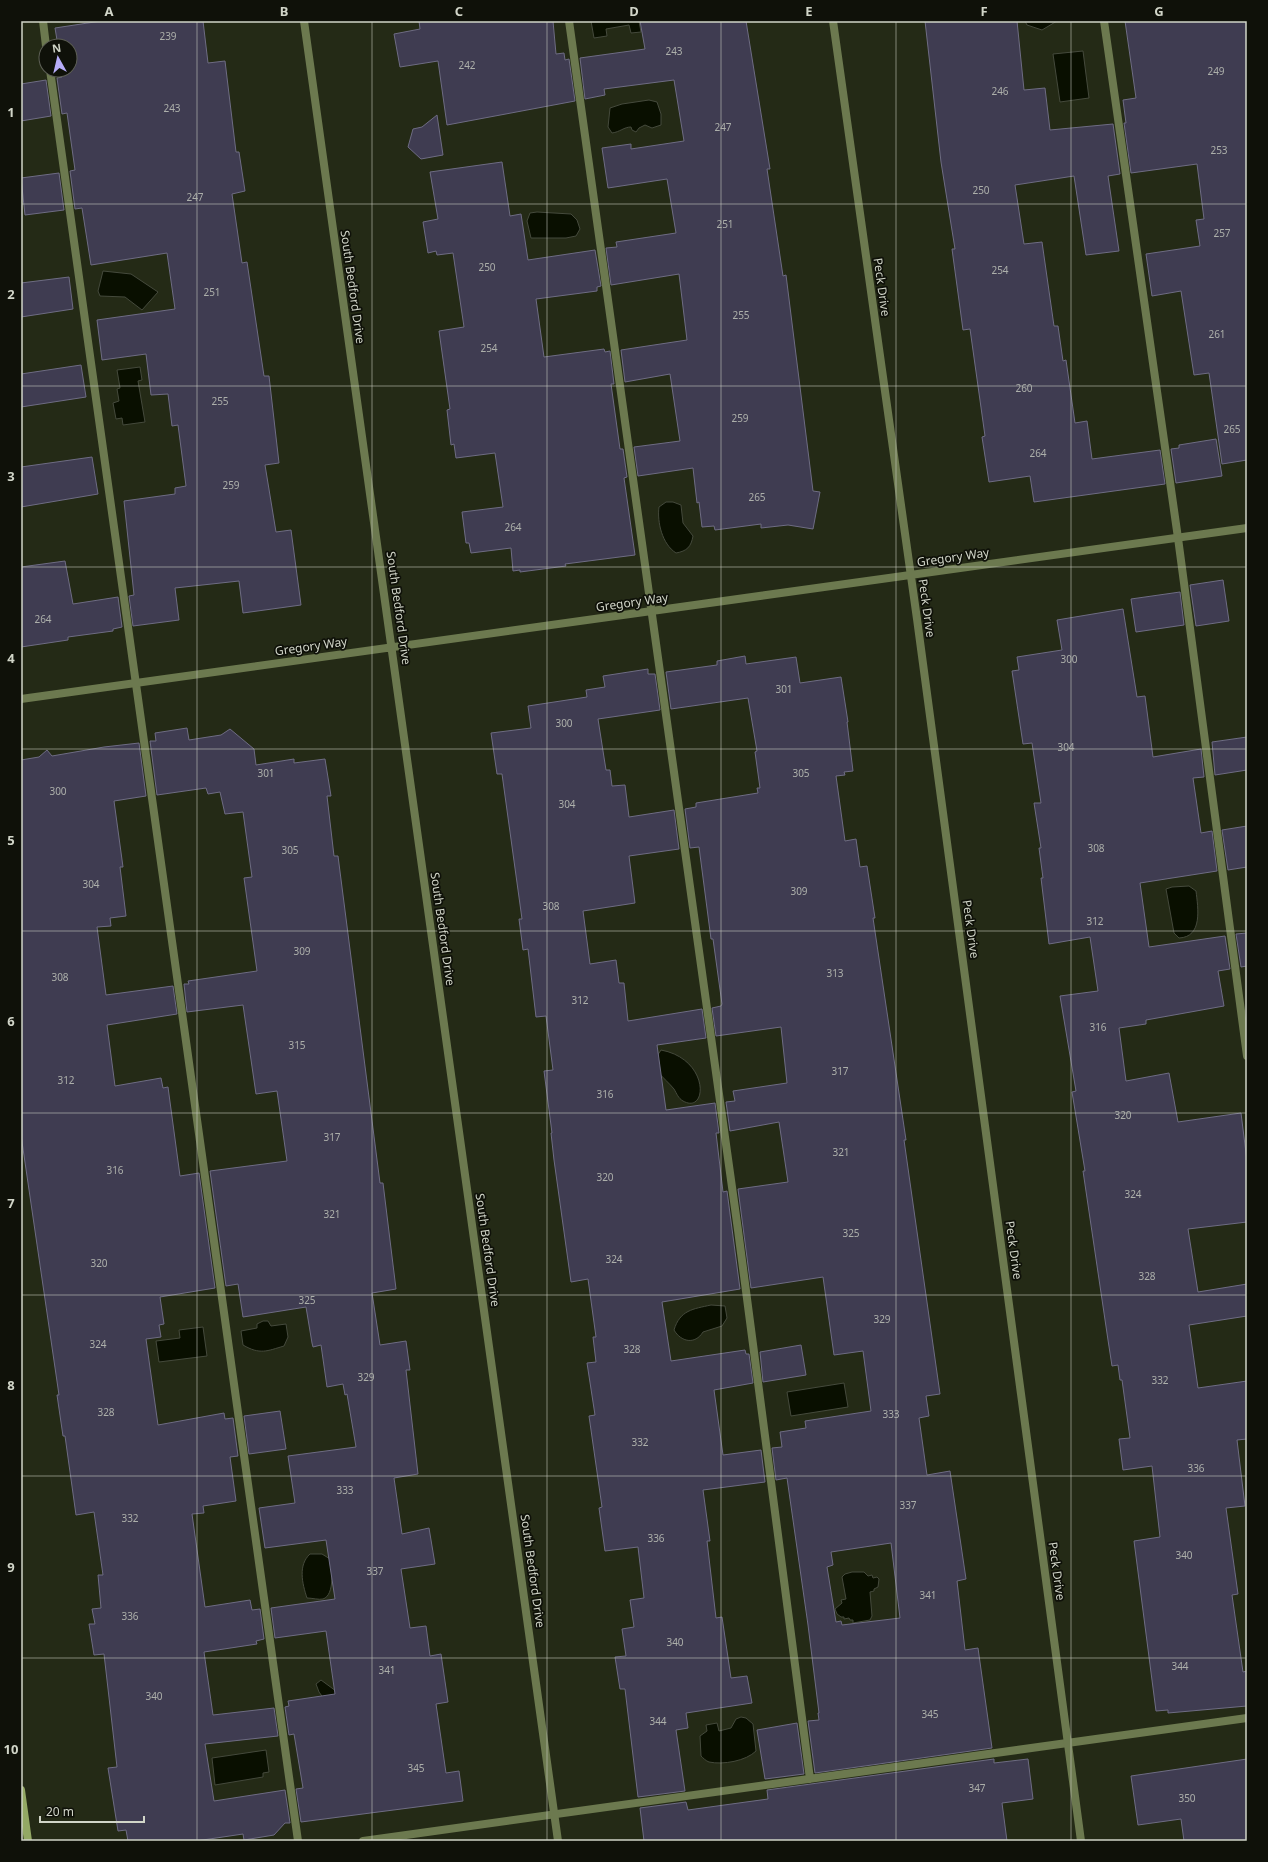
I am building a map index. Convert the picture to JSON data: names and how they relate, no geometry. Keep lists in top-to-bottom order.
{
  "streets": {
    "street": ["South Bedford Drive", "Peck Drive", "Gregory Way"]
  },
  "crossings": [
    ["South Bedford Drive", "Gregory Way"],
    ["Peck Drive", "Gregory Way"]
  ],
  "house_numbers": [
    "239",
    "243",
    "242",
    "249",
    "246",
    "243",
    "247",
    "253",
    "250",
    "247",
    "251",
    "257",
    "250",
    "254",
    "251",
    "255",
    "261",
    "254",
    "260",
    "255",
    "259",
    "265",
    "264",
    "259",
    "265",
    "264",
    "264",
    "300",
    "301",
    "300",
    "304",
    "301",
    "305",
    "300",
    "304",
    "308",
    "305",
    "304",
    "309",
    "308",
    "312",
    "309",
    "313",
    "308",
    "312",
    "316",
    "315",
    "317",
    "312",
    "316",
    "320",
    "317",
    "321",
    "316",
    "320",
    "324",
    "321",
    "325",
    "324",
    "320",
    "328",
    "325",
    "329",
    "324",
    "328",
    "329",
    "332",
    "328",
    "333",
    "332",
    "336",
    "333",
    "337",
    "332",
    "336",
    "340",
    "337",
    "341",
    "336",
    "340",
    "344",
    "341",
    "340",
    "345",
    "344",
    "345",
    "347",
    "350"
  ],
  "scale_bar": "20 m",
  "north": "top",
  "grid": {
    "columns": [
      "A",
      "B",
      "C",
      "D",
      "E",
      "F",
      "G"
    ],
    "rows": [
      "1",
      "2",
      "3",
      "4",
      "5",
      "6",
      "7",
      "8",
      "9",
      "10"
    ]
  }
}
